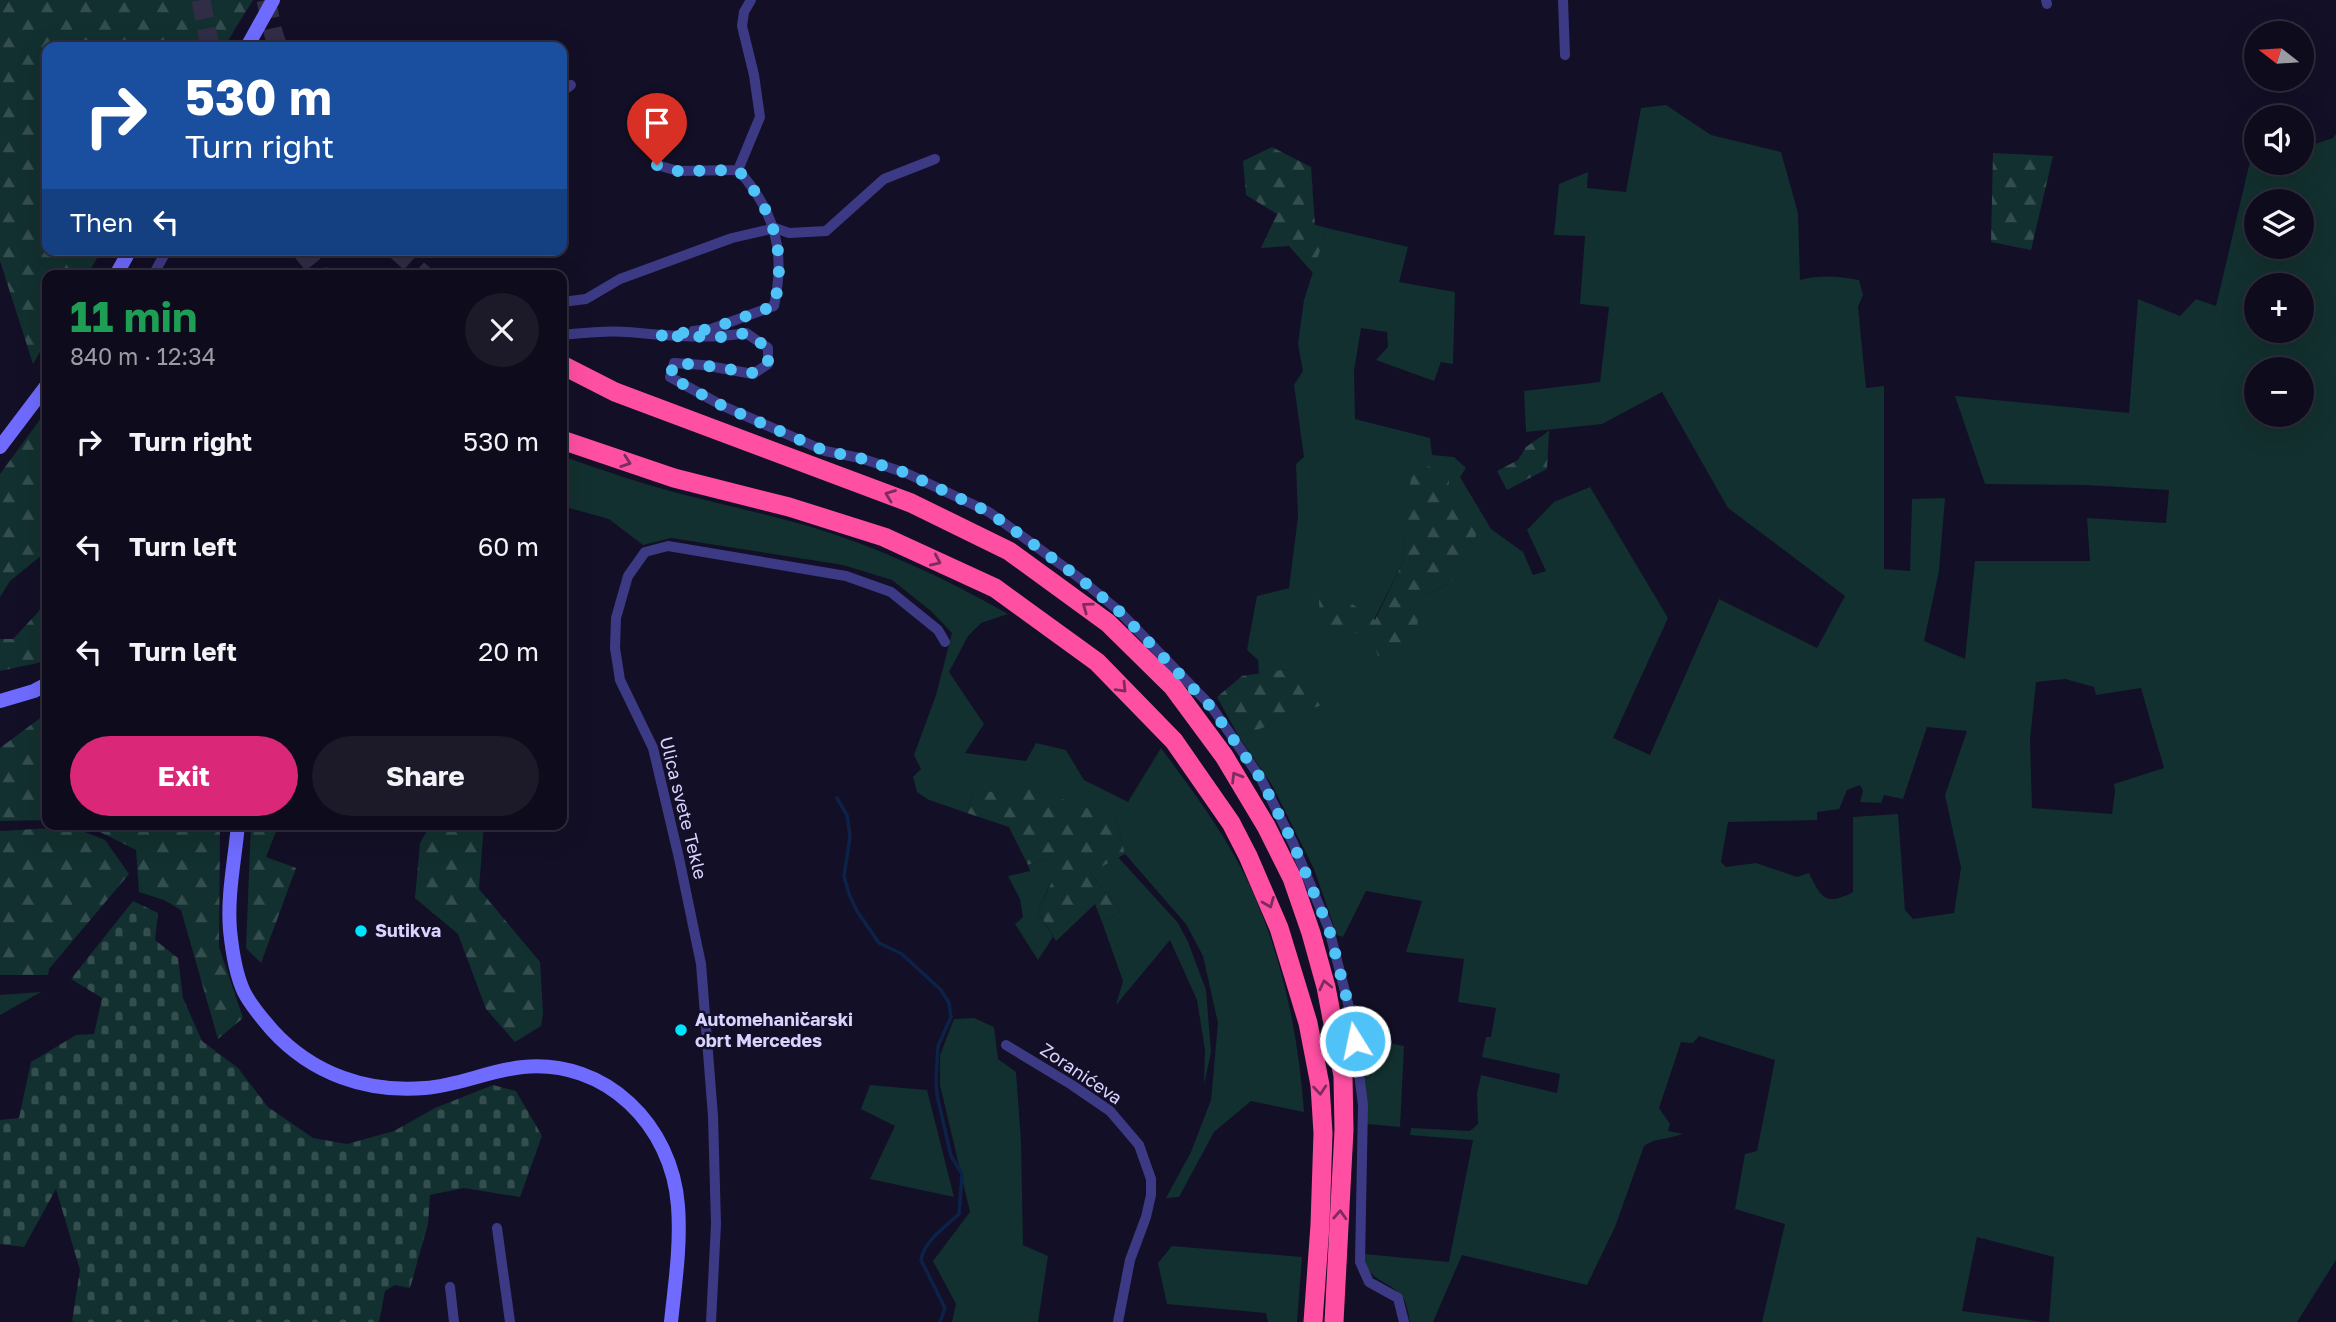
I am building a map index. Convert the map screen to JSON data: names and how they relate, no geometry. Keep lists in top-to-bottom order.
{
  "streets": {
    "street": ["Ulica svete Tekle", "Zoranićeva"]
  },
  "places": ["Sutikva", "Automehaničarski obrt Mercedes"],
  "north": "left",
  "page": {
    "map_buttons": ["+", "−"],
    "turn": ["530 m", "Turn right"],
    "then": "Then",
    "heading": ["11 min", "840 m · 12:34"],
    "list": [
      {
        "name": "Turn right",
        "value": "530 m"
      },
      {
        "name": "Turn left",
        "value": "60 m"
      },
      {
        "name": "Turn left",
        "value": "20 m"
      }
    ],
    "buttons": ["Exit", "Share"]
  }
}
